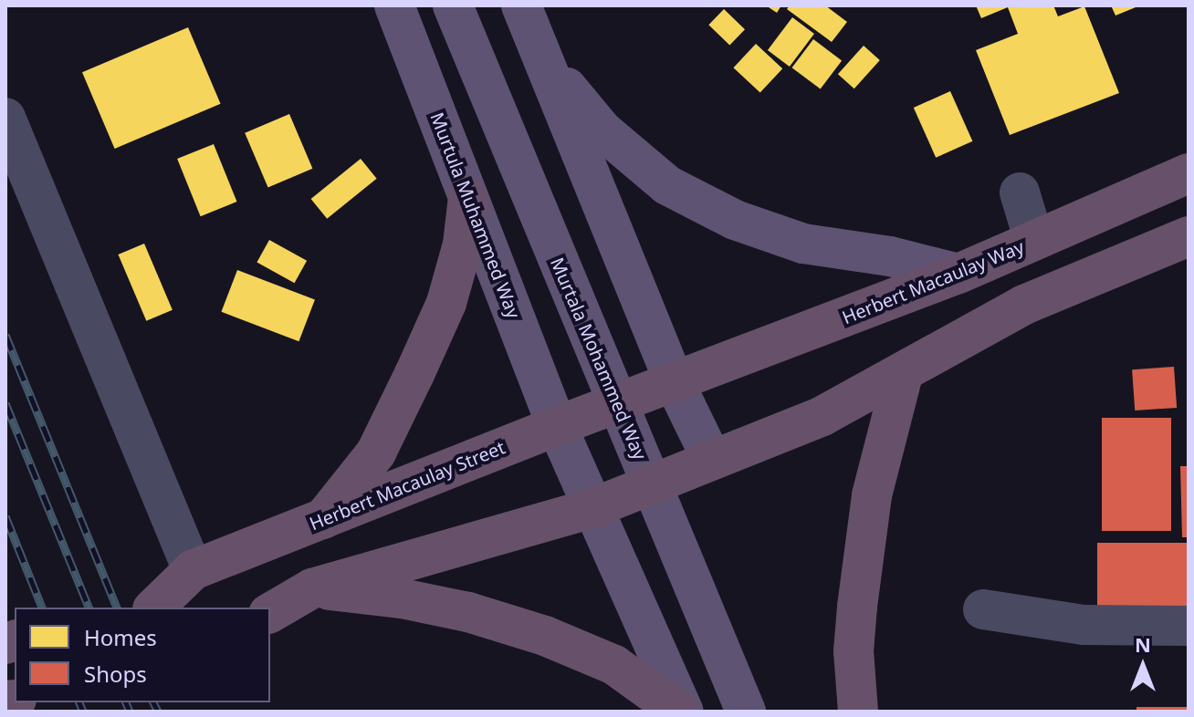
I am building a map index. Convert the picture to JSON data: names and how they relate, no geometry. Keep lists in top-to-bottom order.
{
  "streets": {
    "highway": ["Herbert Macaulay Way", "Herbert Macaulay Street"],
    "main road": ["Murtula Muhammed Way", "Murtala Mohammed Way"]
  },
  "crossings": [
    ["Murtula Muhammed Way", "Herbert Macaulay Street"],
    ["Herbert Macaulay Way", "Herbert Macaulay Street"]
  ],
  "legend": ["Homes", "Shops"],
  "north": "top"
}
